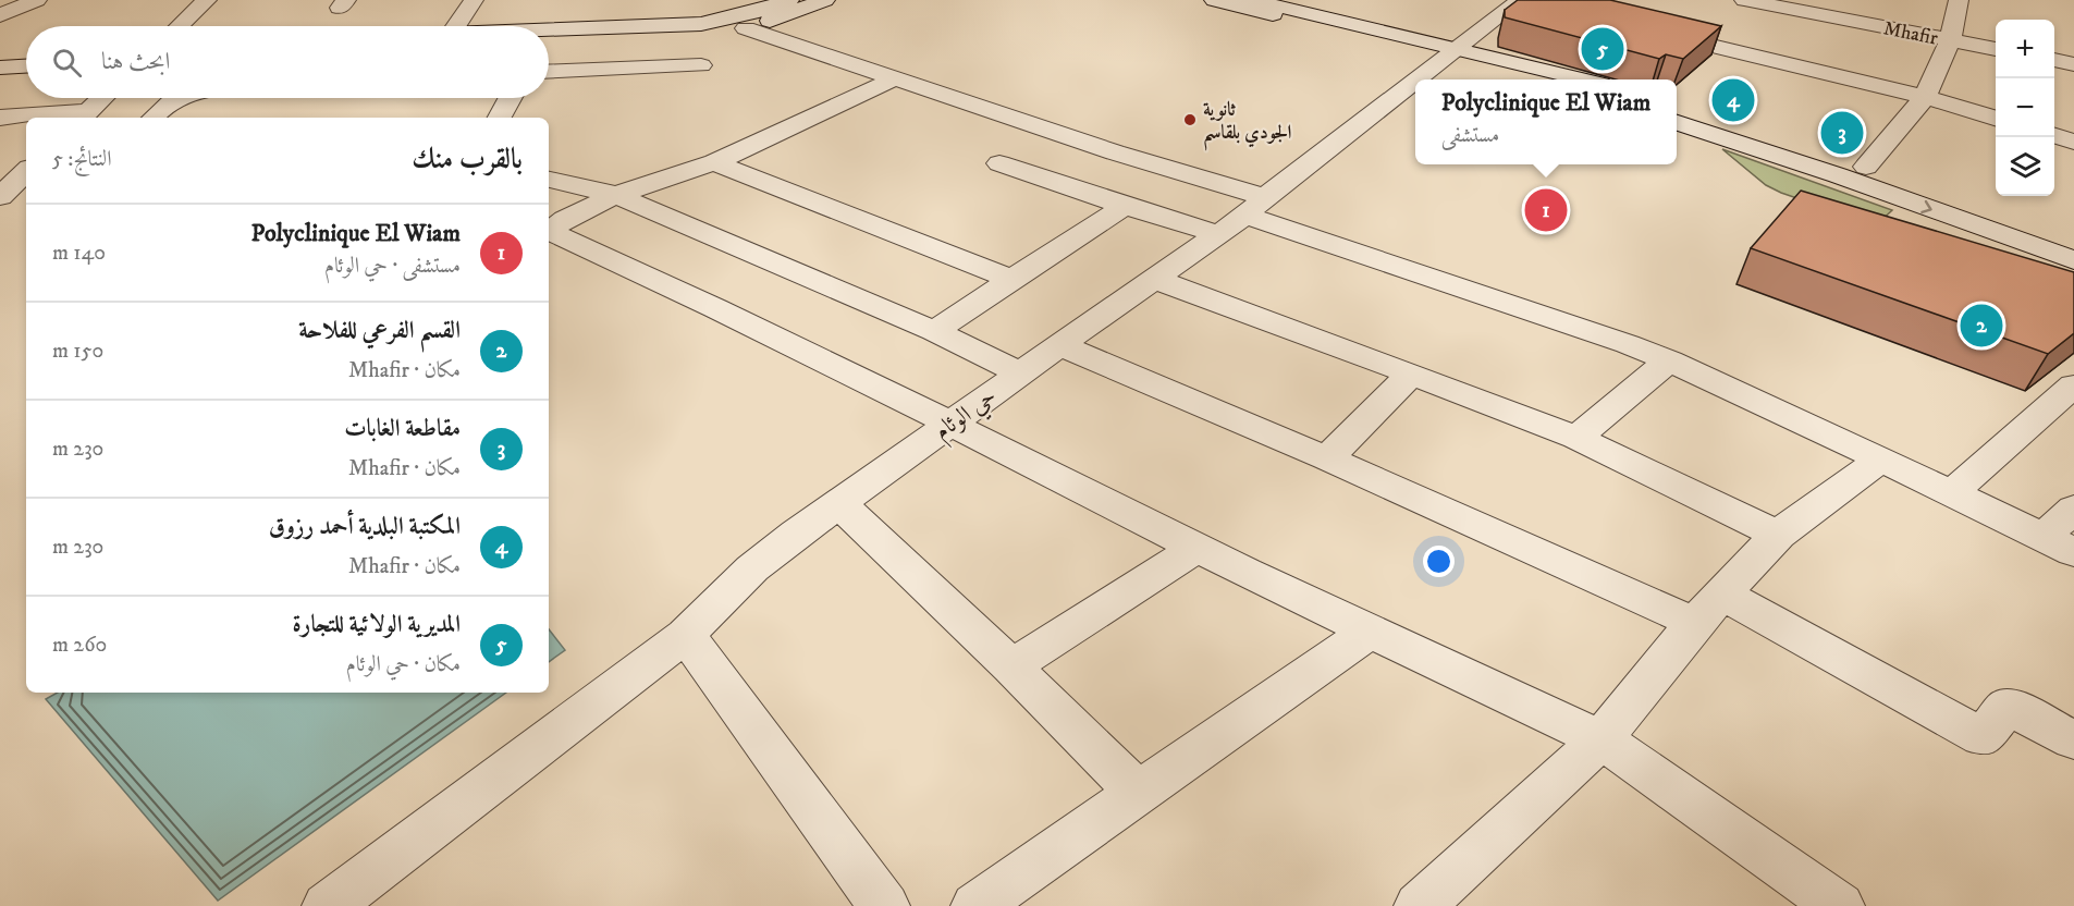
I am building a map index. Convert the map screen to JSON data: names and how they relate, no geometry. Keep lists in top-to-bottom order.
{
  "streets": {
    "street": ["Mhafir", "حي الوئام"]
  },
  "places": ["ثانوية الجودي بلقاسم"],
  "page": {
    "map_buttons": ["+", "−"],
    "pins": [
      "5",
      "4",
      "3",
      "1",
      "2"
    ],
    "search": "ابحث هنا",
    "popup": ["Polyclinique El Wiam", "مستشفى"],
    "heading": ["بالقرب منك", "النتائج: 5"],
    "list": [
      {
        "mark": "1",
        "name": "Polyclinique El Wiam",
        "note": "مستشفى · حي الوئام",
        "value": "140 m"
      },
      {
        "mark": "2",
        "name": "القسم الفرعي للفلاحة",
        "note": "مكان · Mhafir",
        "value": "150 m"
      },
      {
        "mark": "3",
        "name": "مقاطعة الغابات",
        "note": "مكان · Mhafir",
        "value": "230 m"
      },
      {
        "mark": "4",
        "name": "المكتبة البلدية أحمد رزوق",
        "note": "مكان · Mhafir",
        "value": "230 m"
      },
      {
        "mark": "5",
        "name": "المديرية الولائية للتجارة",
        "note": "مكان · حي الوئام",
        "value": "260 m"
      }
    ]
  }
}
